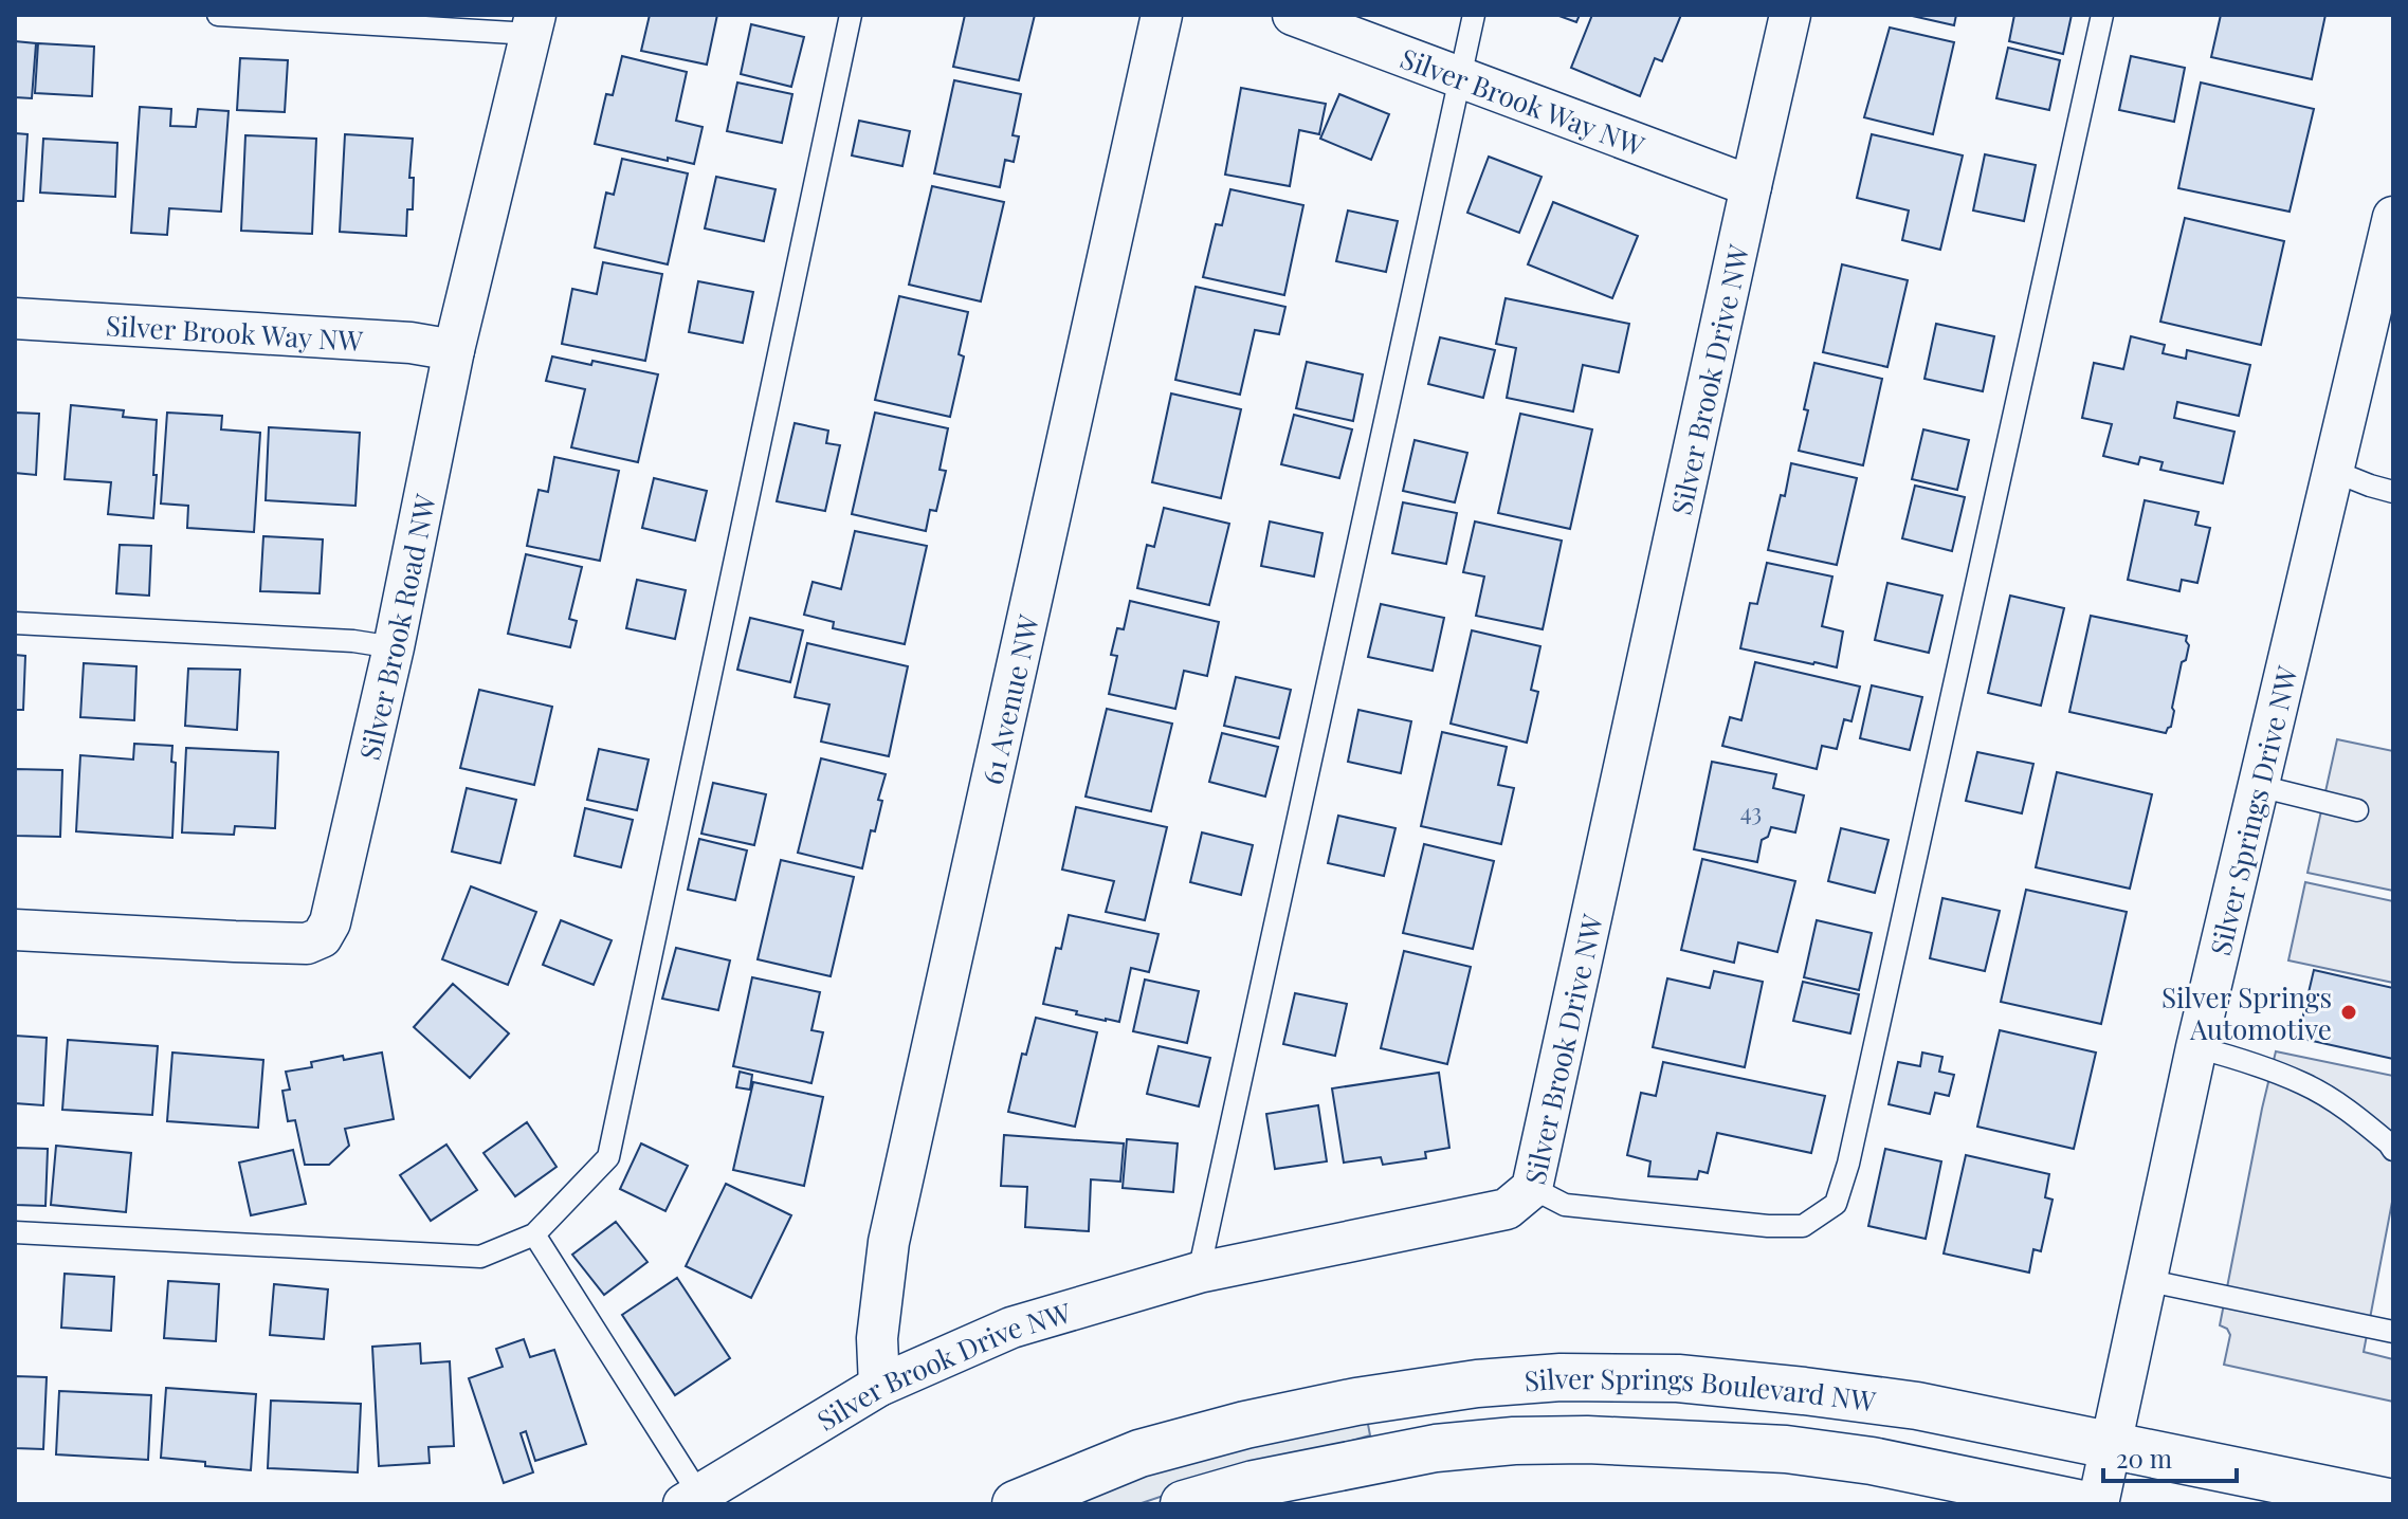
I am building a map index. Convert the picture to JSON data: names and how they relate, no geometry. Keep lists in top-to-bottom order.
{
  "streets": {
    "street": [
      "Silver Brook Way NW",
      "Silver Brook Drive NW",
      "Silver Brook Road NW",
      "61 Avenue NW",
      "Silver Springs Drive NW",
      "Silver Springs Boulevard NW"
    ]
  },
  "crossings": [
    ["Silver Brook Way NW", "Silver Brook Drive NW"],
    ["Silver Brook Way NW", "Silver Brook Road NW"],
    ["Silver Brook Drive NW", "61 Avenue NW"],
    ["Silver Springs Drive NW", "Silver Springs Boulevard NW"]
  ],
  "places": ["Silver Springs Automotive"],
  "house_numbers": ["43"],
  "scale_bar": "20 m"
}
